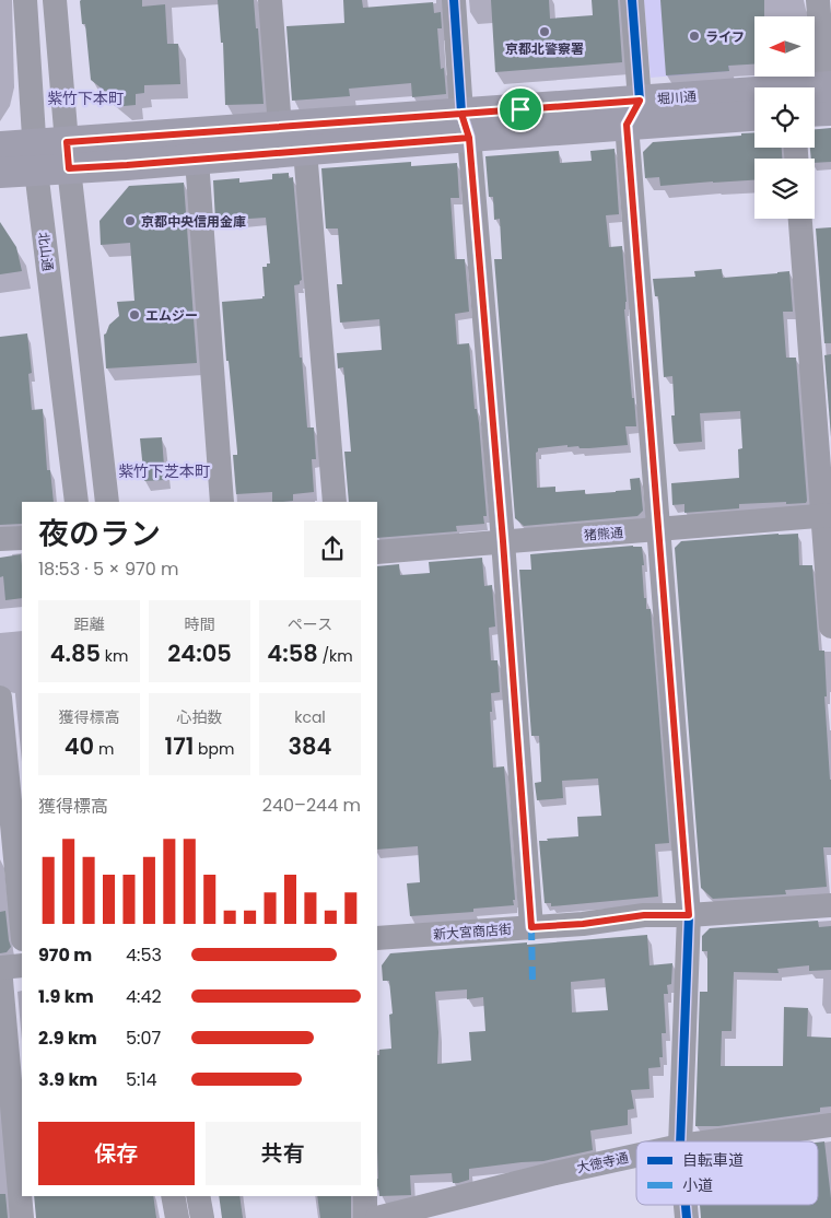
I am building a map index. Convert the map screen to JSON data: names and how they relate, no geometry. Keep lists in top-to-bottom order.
{
  "streets": {
    "main road": ["堀川通"],
    "street": [
      "北山通",
      "猪熊通",
      "新大宮商店街",
      "大徳寺通"
    ]
  },
  "crossings": [
    ["堀川通", "北山通"]
  ],
  "districts": ["紫竹下本町", "紫竹下芝本町"],
  "places": [
    "京都北警察署",
    "ライフ",
    "京都中央信用金庫",
    "エムジー"
  ],
  "legend": ["自転車道", "小道"],
  "north": "left",
  "page": {
    "heading": ["夜のラン", "18:53 · 5 × 970 m"],
    "stats": [
      ["距離", "4.85 km"],
      ["時間", "24:05"],
      ["ペース", "4:58 /km"],
      ["獲得標高", "40 m"],
      ["心拍数", "171 bpm"],
      ["kcal", "384"]
    ],
    "chart": ["獲得標高", "240–244 m"],
    "list": [
      {
        "name": "970 m",
        "note": "4:53"
      },
      {
        "name": "1.9 km",
        "note": "4:42"
      },
      {
        "name": "2.9 km",
        "note": "5:07"
      },
      {
        "name": "3.9 km",
        "note": "5:14"
      }
    ],
    "buttons": ["保存", "共有"]
  }
}
